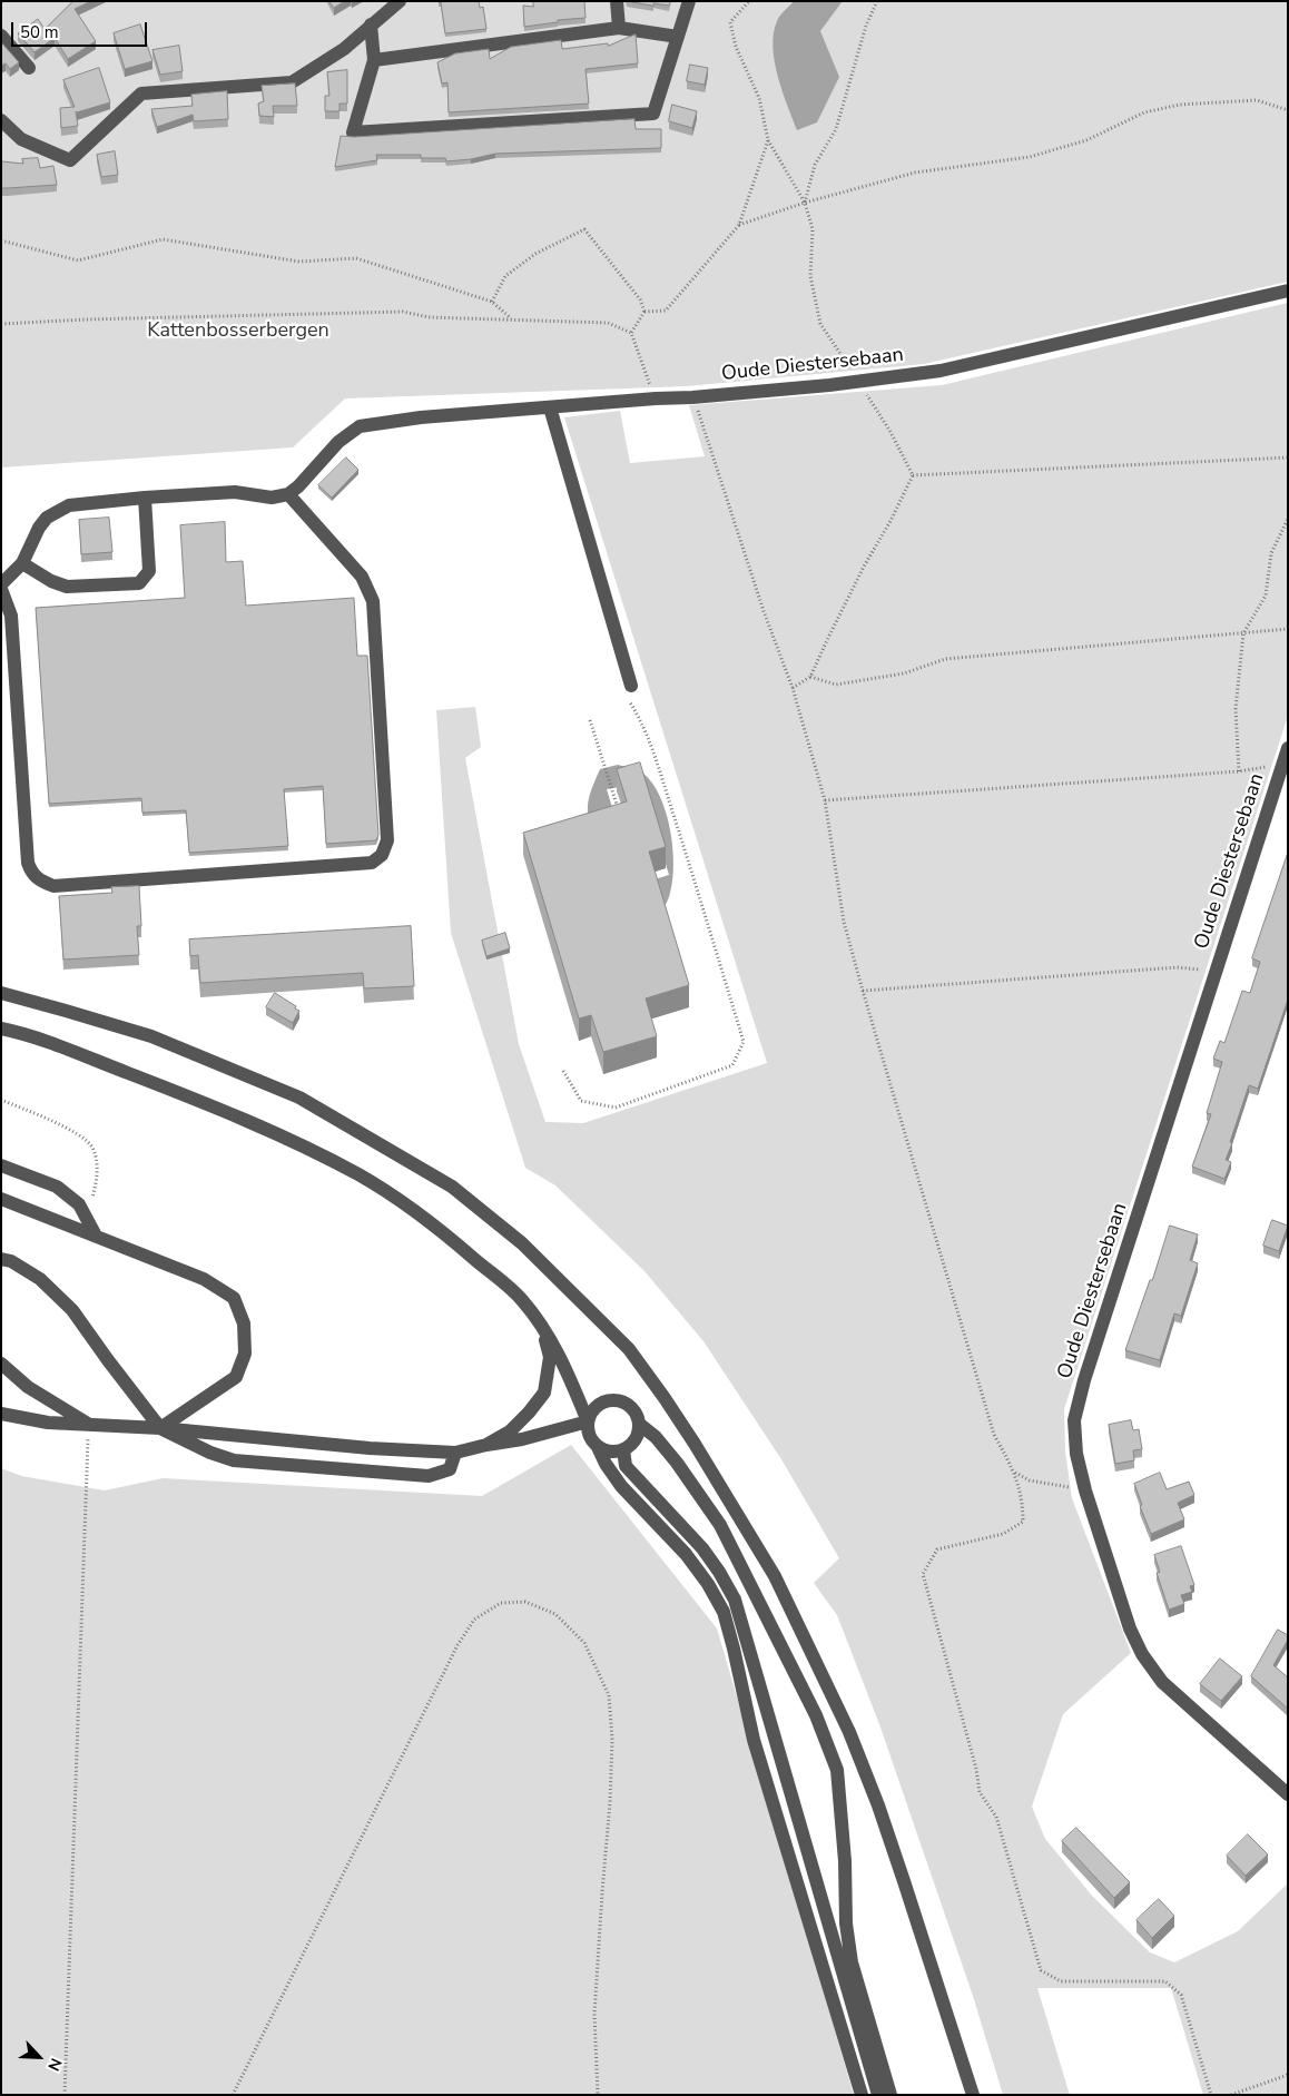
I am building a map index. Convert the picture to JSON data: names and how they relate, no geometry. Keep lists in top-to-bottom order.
{
  "streets": {
    "street": ["Oude Diestersebaan"]
  },
  "parks": ["Kattenbosserbergen"],
  "scale_bar": "50 m",
  "north": "bottom right"
}
